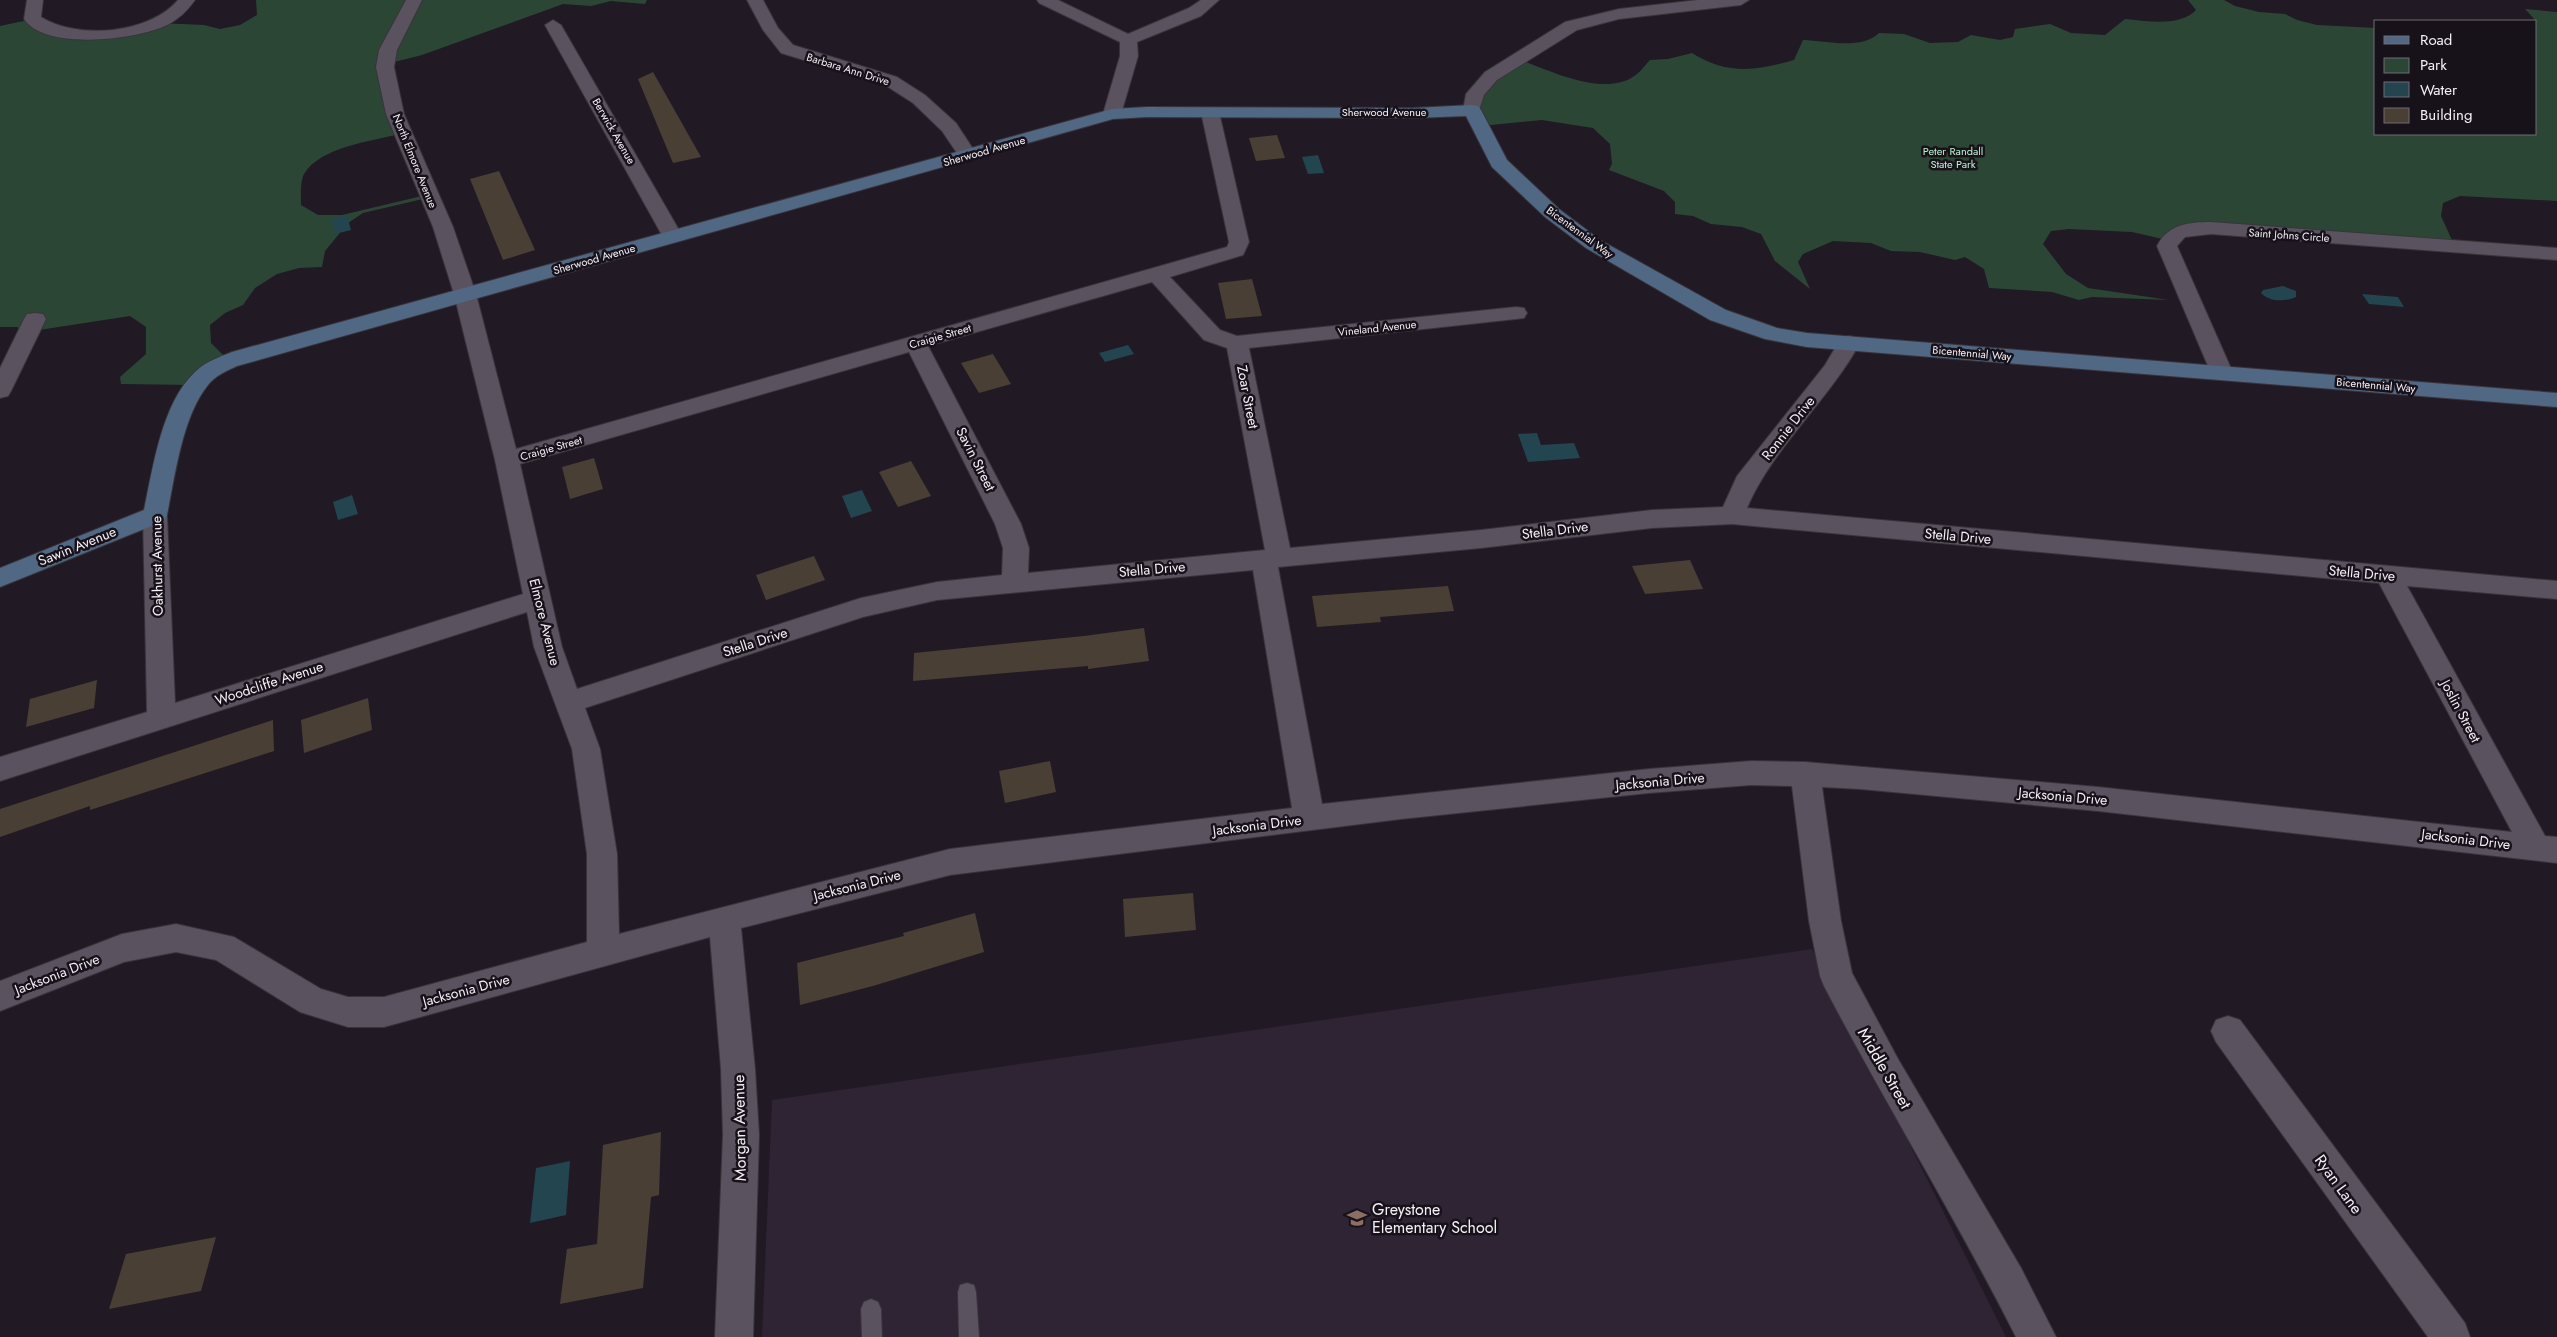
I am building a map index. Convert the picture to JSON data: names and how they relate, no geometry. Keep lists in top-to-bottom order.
{
  "streets": {
    "street": [
      "Barbara Ann Drive",
      "Sherwood Avenue",
      "Berwick Avenue",
      "North Elmore Avenue",
      "Bicentennial Way",
      "Saint Johns Circle",
      "Vineland Avenue",
      "Craigie Street",
      "Zoar Street",
      "Ronnie Drive",
      "Savin Street",
      "Stella Drive",
      "Sawin Avenue",
      "Oakhurst Avenue",
      "Elmore Avenue",
      "Woodcliffe Avenue",
      "Joslin Street",
      "Jacksonia Drive",
      "Middle Street",
      "Morgan Avenue",
      "Ryan Lane"
    ]
  },
  "crossings": [
    ["Barbara Ann Drive", "Sherwood Avenue"],
    ["Sherwood Avenue", "Berwick Avenue"],
    ["Sherwood Avenue", "North Elmore Avenue"],
    ["Sherwood Avenue", "Bicentennial Way"],
    ["Sherwood Avenue", "Craigie Street"],
    ["Sherwood Avenue", "Oakhurst Avenue"],
    ["Sherwood Avenue", "Elmore Avenue"],
    ["North Elmore Avenue", "Elmore Avenue"],
    ["Bicentennial Way", "Saint Johns Circle"],
    ["Bicentennial Way", "Ronnie Drive"],
    ["Vineland Avenue", "Zoar Street"],
    ["Craigie Street", "Savin Street"],
    ["Craigie Street", "Elmore Avenue"],
    ["Zoar Street", "Stella Drive"],
    ["Zoar Street", "Jacksonia Drive"],
    ["Ronnie Drive", "Stella Drive"],
    ["Savin Street", "Stella Drive"],
    ["Stella Drive", "Elmore Avenue"],
    ["Stella Drive", "Joslin Street"],
    ["Sawin Avenue", "Oakhurst Avenue"],
    ["Oakhurst Avenue", "Woodcliffe Avenue"],
    ["Elmore Avenue", "Woodcliffe Avenue"],
    ["Elmore Avenue", "Jacksonia Drive"],
    ["Joslin Street", "Jacksonia Drive"],
    ["Jacksonia Drive", "Middle Street"],
    ["Jacksonia Drive", "Morgan Avenue"]
  ],
  "parks": ["Peter Randall State Park"],
  "places": {
    "school or university": ["Greystone Elementary School"]
  },
  "legend": [
    "Road",
    "Park",
    "Water",
    "Building"
  ]
}
